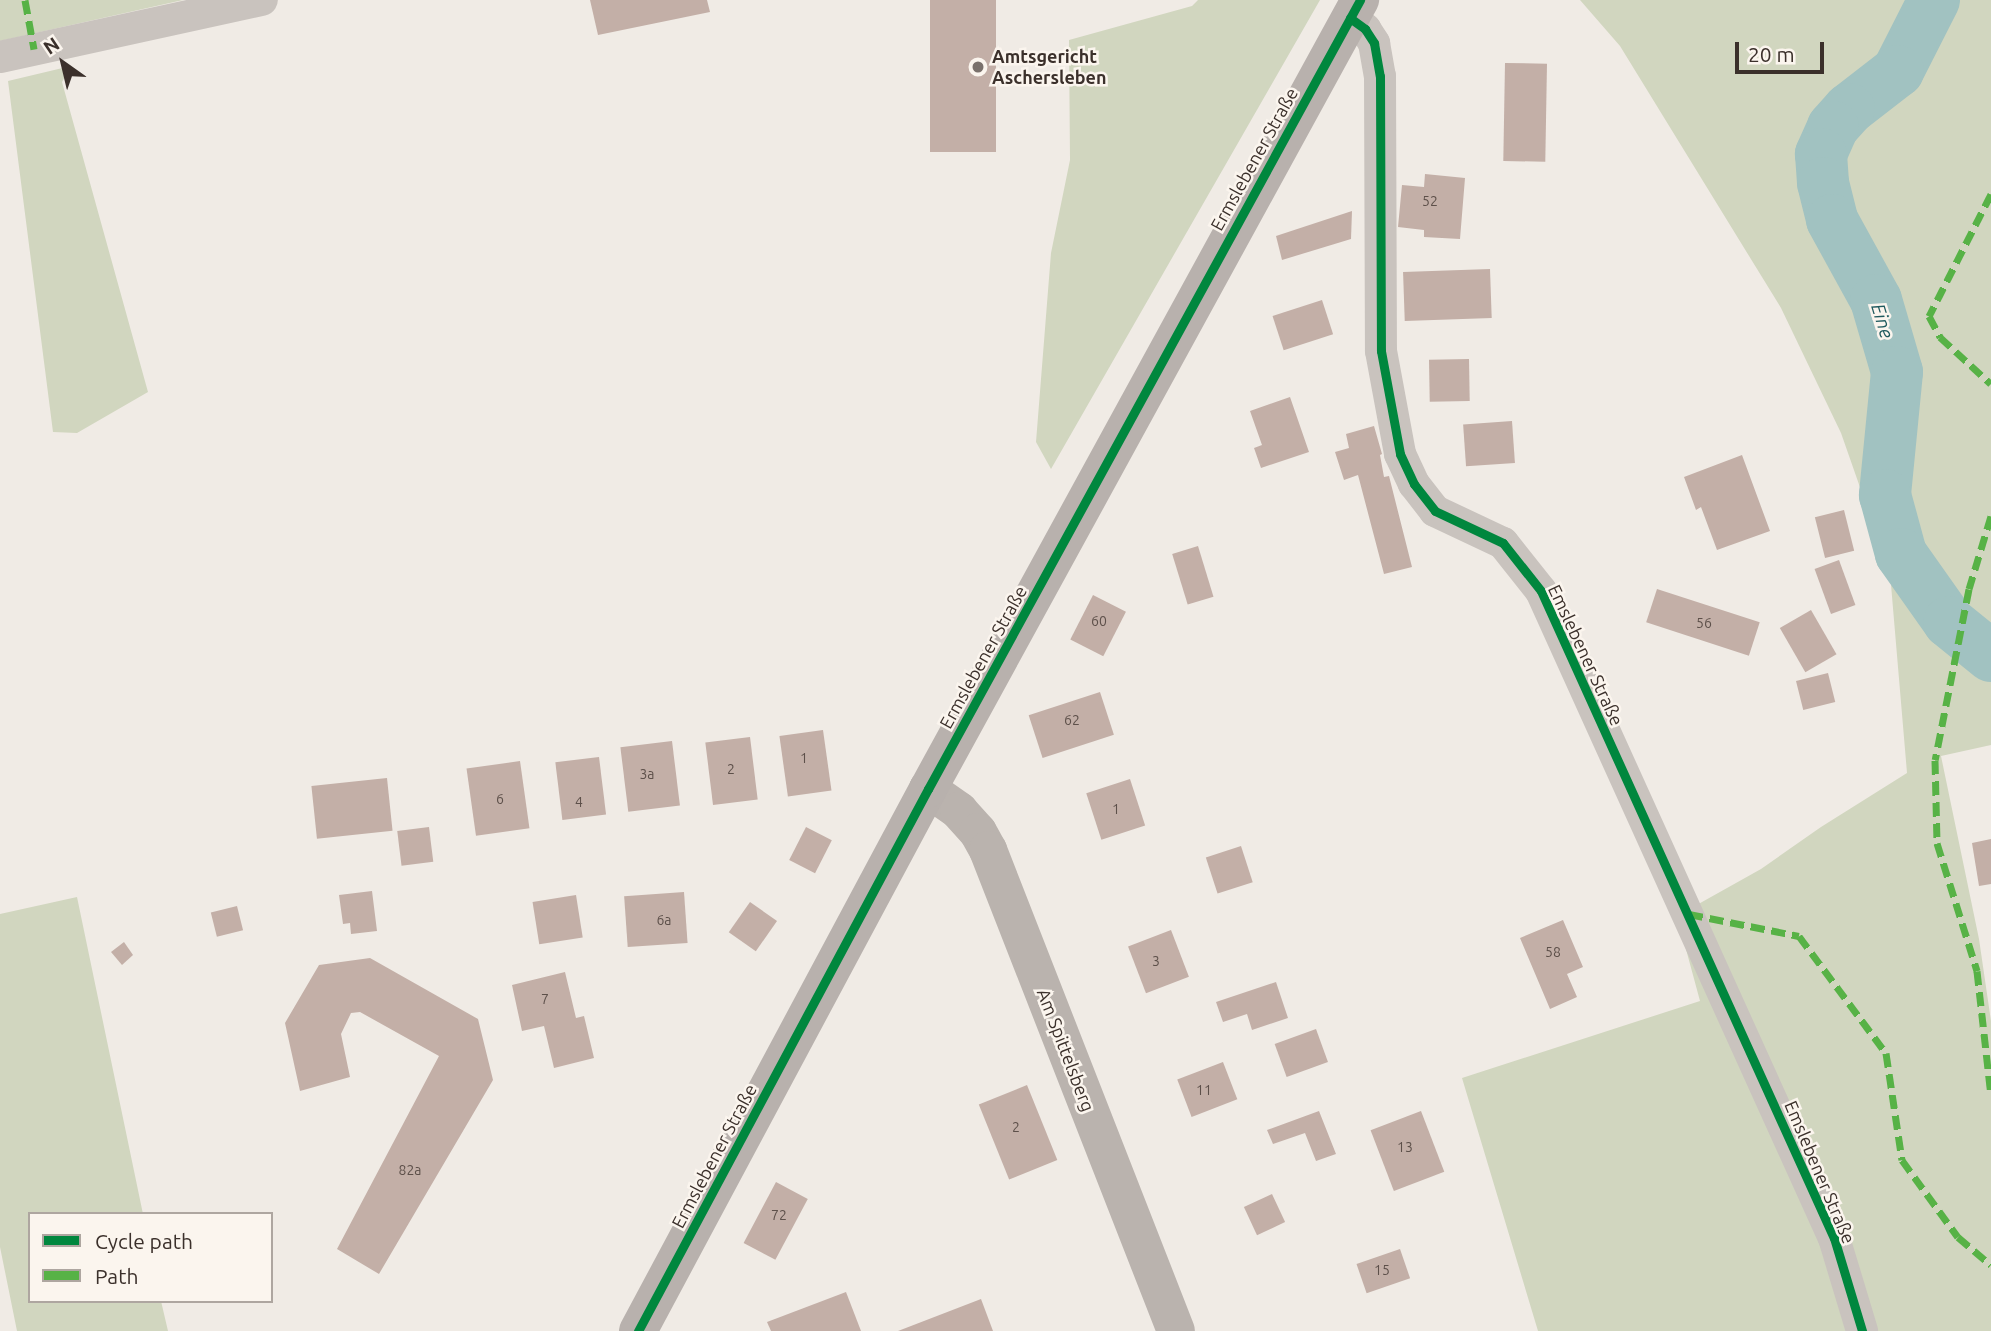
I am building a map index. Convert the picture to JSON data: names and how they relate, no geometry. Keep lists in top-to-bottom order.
{
  "streets": {
    "main road": ["Ermslebener Straße", "Am Spittelsberg"],
    "street": ["Emslebener Straße"]
  },
  "crossings": [
    ["Ermslebener Straße", "Emslebener Straße"],
    ["Ermslebener Straße", "Am Spittelsberg"]
  ],
  "water": ["Eine"],
  "places": ["Amtsgericht Aschersleben"],
  "house_numbers": [
    "52",
    "60",
    "56",
    "62",
    "1",
    "2",
    "3a",
    "6",
    "4",
    "1",
    "6a",
    "58",
    "3",
    "7",
    "11",
    "2",
    "13",
    "82a",
    "72",
    "15"
  ],
  "legend": ["Cycle path", "Path"],
  "scale_bar": "20 m",
  "north": "top left"
}
